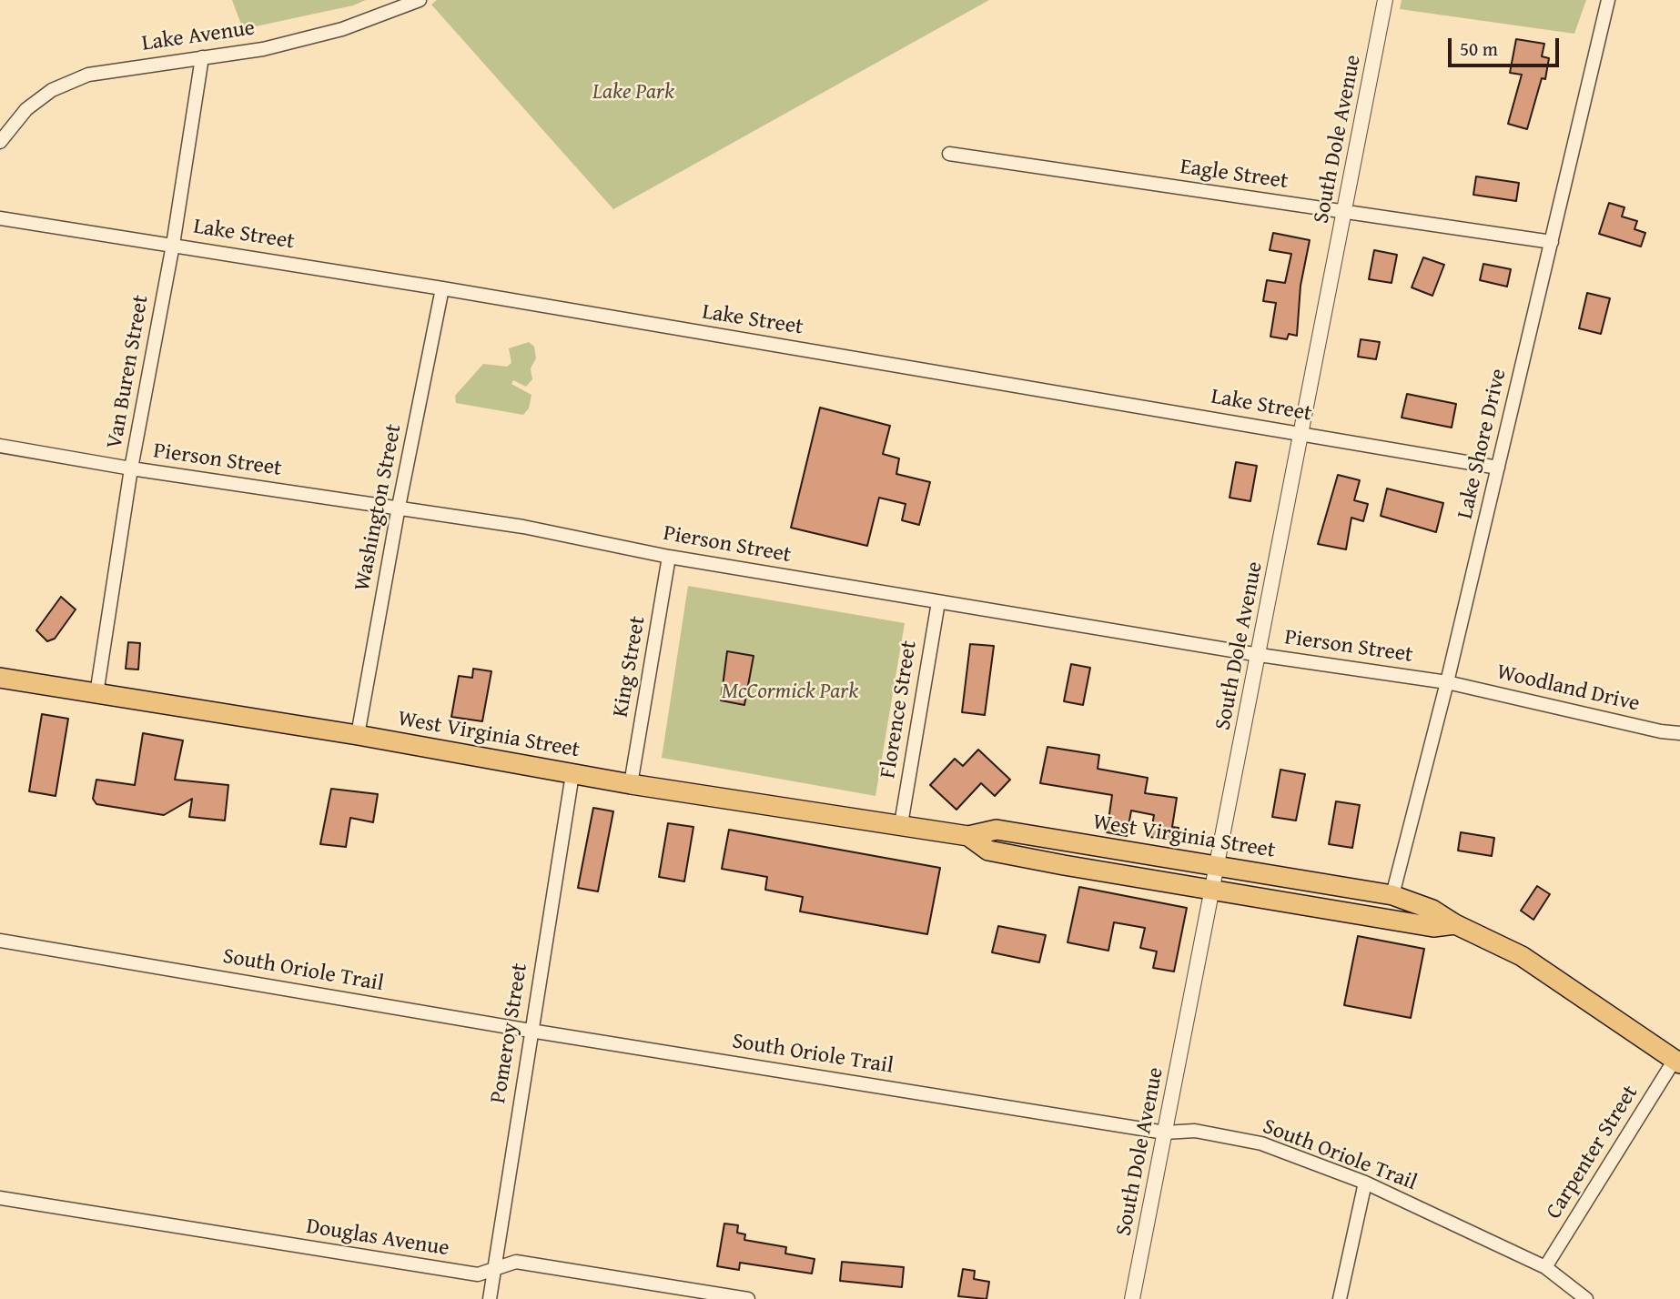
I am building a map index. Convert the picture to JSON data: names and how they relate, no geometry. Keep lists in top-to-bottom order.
{
  "streets": {
    "main road": ["West Virginia Street"],
    "street": [
      "Lake Avenue",
      "South Dole Avenue",
      "Eagle Street",
      "Lake Street",
      "Van Buren Street",
      "Lake Shore Drive",
      "Pierson Street",
      "Washington Street",
      "King Street",
      "Woodland Drive",
      "Florence Street",
      "South Oriole Trail",
      "Pomeroy Street",
      "Carpenter Street",
      "Douglas Avenue"
    ]
  },
  "crossings": [
    ["Lake Avenue", "Van Buren Street"],
    ["South Dole Avenue", "Eagle Street"],
    ["South Dole Avenue", "Lake Street"],
    ["South Dole Avenue", "Pierson Street"],
    ["South Dole Avenue", "West Virginia Street"],
    ["South Dole Avenue", "South Oriole Trail"],
    ["Eagle Street", "Lake Shore Drive"],
    ["Lake Street", "Van Buren Street"],
    ["Lake Street", "Lake Shore Drive"],
    ["Lake Street", "Washington Street"],
    ["Van Buren Street", "Pierson Street"],
    ["Van Buren Street", "West Virginia Street"],
    ["Lake Shore Drive", "Pierson Street"],
    ["Lake Shore Drive", "Woodland Drive"],
    ["Lake Shore Drive", "West Virginia Street"],
    ["Pierson Street", "Washington Street"],
    ["Pierson Street", "King Street"],
    ["Pierson Street", "Woodland Drive"],
    ["Pierson Street", "Florence Street"],
    ["Washington Street", "West Virginia Street"],
    ["King Street", "West Virginia Street"],
    ["Florence Street", "West Virginia Street"],
    ["West Virginia Street", "Pomeroy Street"],
    ["West Virginia Street", "Carpenter Street"],
    ["South Oriole Trail", "Pomeroy Street"],
    ["South Oriole Trail", "Carpenter Street"],
    ["Pomeroy Street", "Douglas Avenue"]
  ],
  "parks": ["Lake Park", "McCormick Park"],
  "scale_bar": "50 m"
}
